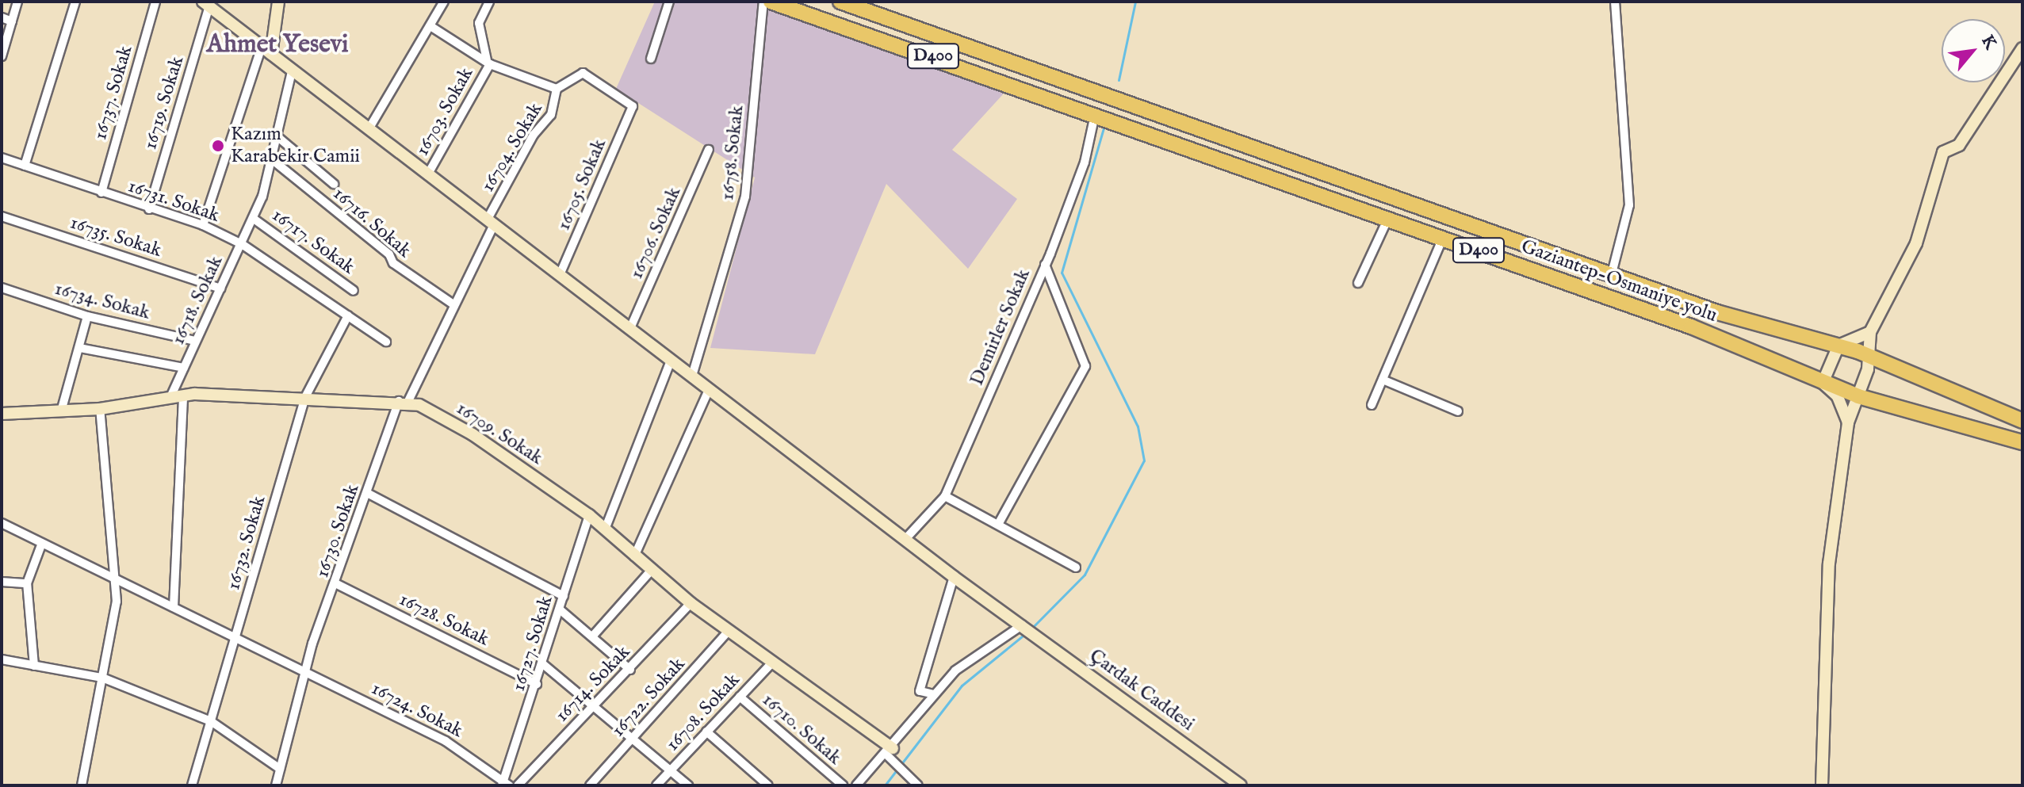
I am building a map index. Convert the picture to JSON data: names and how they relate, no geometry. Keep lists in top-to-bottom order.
{
  "streets": {
    "highway": ["D400", "Gaziantep-Osmaniye yolu"],
    "street": [
      "16737. Sokak",
      "16719. Sokak",
      "16703. Sokak",
      "16704. Sokak",
      "16758. Sokak",
      "16705. Sokak",
      "16731. Sokak",
      "16716. Sokak",
      "16706. Sokak",
      "16735. Sokak",
      "16717. Sokak",
      "16718. Sokak",
      "16734. Sokak",
      "Demirler Sokak",
      "16709. Sokak",
      "16730. Sokak",
      "16732. Sokak",
      "16728. Sokak",
      "16727. Sokak",
      "16714. Sokak",
      "Çardak Caddesi",
      "16722. Sokak",
      "16724. Sokak",
      "16708. Sokak",
      "16710. Sokak"
    ]
  },
  "crossings": [
    ["D400", "Gaziantep-Osmaniye yolu"],
    ["D400", "Demirler Sokak"],
    ["16737. Sokak", "16731. Sokak"],
    ["16719. Sokak", "16731. Sokak"],
    ["16719. Sokak", "Çardak Caddesi"],
    ["16703. Sokak", "Çardak Caddesi"],
    ["16704. Sokak", "16705. Sokak"],
    ["16704. Sokak", "16730. Sokak"],
    ["16704. Sokak", "Çardak Caddesi"],
    ["16758. Sokak", "Çardak Caddesi"],
    ["16705. Sokak", "Çardak Caddesi"],
    ["16731. Sokak", "16718. Sokak"],
    ["16731. Sokak", "16732. Sokak"],
    ["16716. Sokak", "16718. Sokak"],
    ["16716. Sokak", "16730. Sokak"],
    ["16706. Sokak", "Çardak Caddesi"],
    ["16735. Sokak", "16718. Sokak"],
    ["16717. Sokak", "16718. Sokak"],
    ["Gaziantep-Osmaniye yolu", "Demirler Sokak"],
    ["16718. Sokak", "16734. Sokak"],
    ["16718. Sokak", "16709. Sokak"],
    ["16718. Sokak", "Çardak Caddesi"],
    ["Demirler Sokak", "Çardak Caddesi"],
    ["16709. Sokak", "16730. Sokak"],
    ["16709. Sokak", "16732. Sokak"],
    ["16709. Sokak", "16727. Sokak"],
    ["16709. Sokak", "16714. Sokak"],
    ["16709. Sokak", "16722. Sokak"],
    ["16709. Sokak", "16708. Sokak"],
    ["16730. Sokak", "16728. Sokak"],
    ["16730. Sokak", "Çardak Caddesi"],
    ["16730. Sokak", "16724. Sokak"],
    ["16732. Sokak", "16724. Sokak"],
    ["16728. Sokak", "16727. Sokak"],
    ["16727. Sokak", "16724. Sokak"],
    ["16708. Sokak", "16710. Sokak"]
  ],
  "districts": ["Ahmet Yesevi"],
  "places": ["Kazım Karabekir Camii"],
  "north": "top right"
}
